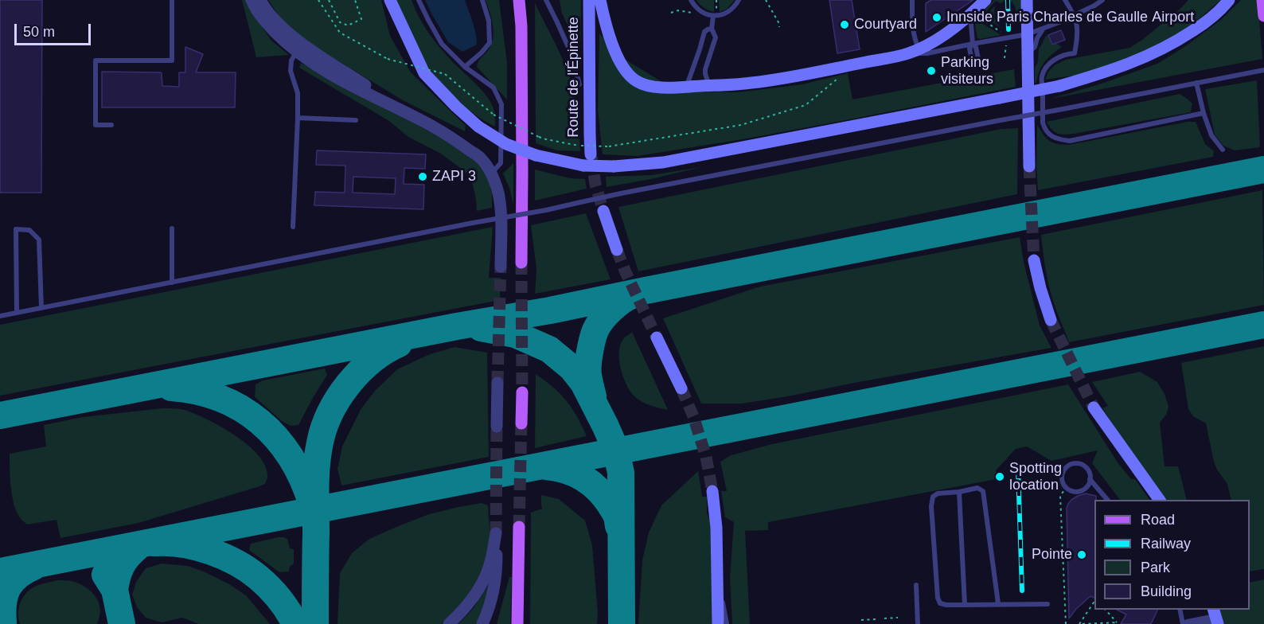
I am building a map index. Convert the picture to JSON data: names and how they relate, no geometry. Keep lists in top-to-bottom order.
{
  "streets": {
    "main road": ["Route de l'Épinette"]
  },
  "places": [
    "Innside Paris Charles de Gaulle Airport",
    "Courtyard",
    "Parking visiteurs",
    "ZAPI 3",
    "Spotting location",
    "Pointe"
  ],
  "legend": [
    "Road",
    "Railway",
    "Park",
    "Building"
  ],
  "scale_bar": "50 m"
}
